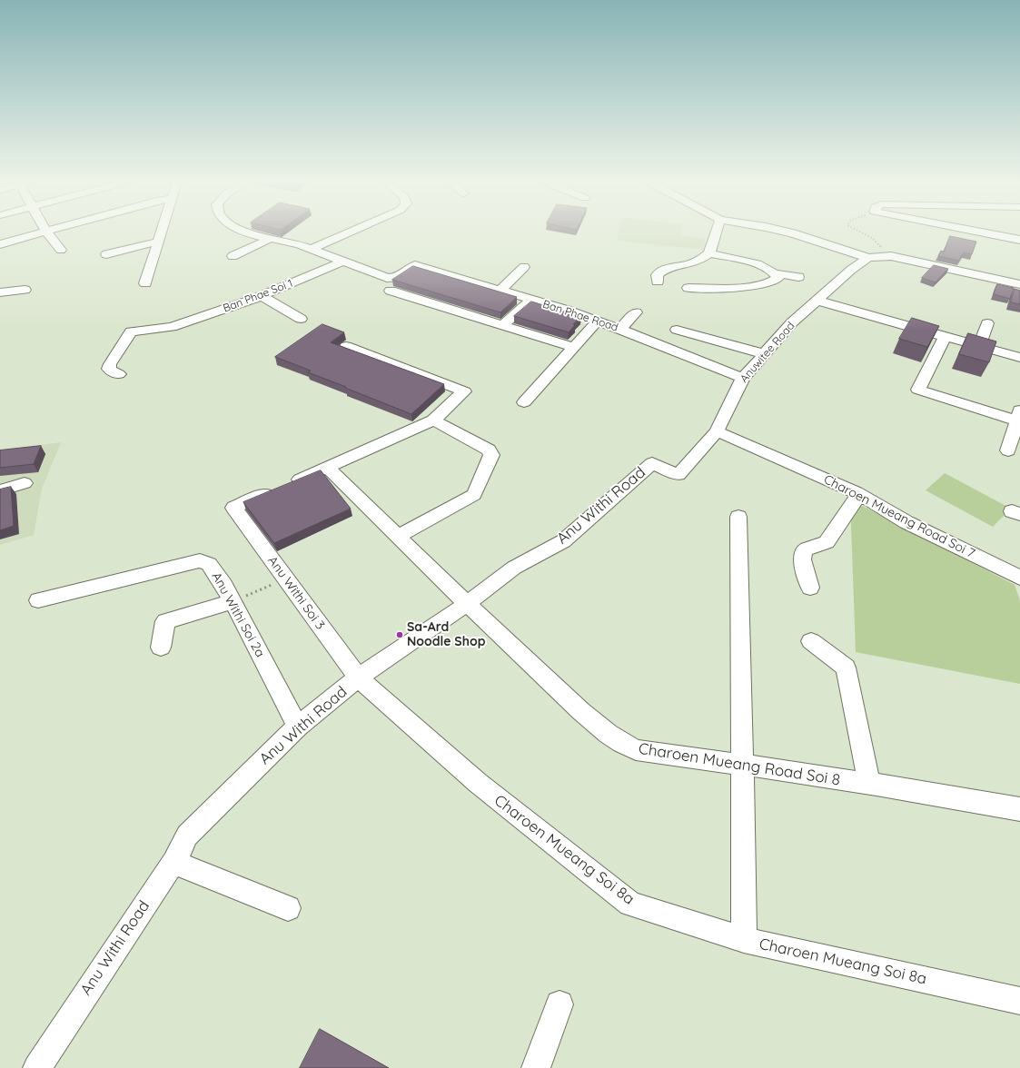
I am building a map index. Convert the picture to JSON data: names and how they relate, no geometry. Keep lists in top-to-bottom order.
{
  "streets": {
    "street": [
      "Ban Phae Soi 1",
      "Ban Phae Road",
      "Anuwitee Road",
      "Anu Withi Road",
      "Charoen Mueang Road Soi 7",
      "Anu Withi Soi 3",
      "Anu Withi Soi 2a",
      "Charoen Mueang Road Soi 8",
      "Charoen Mueang Soi 8a"
    ]
  },
  "crossings": [
    ["Ban Phae Soi 1", "Ban Phae Road"],
    ["Ban Phae Road", "Anuwitee Road"],
    ["Anuwitee Road", "Anu Withi Road"],
    ["Anuwitee Road", "Charoen Mueang Road Soi 7"],
    ["Anu Withi Road", "Anu Withi Soi 3"],
    ["Anu Withi Road", "Anu Withi Soi 2a"],
    ["Anu Withi Road", "Charoen Mueang Road Soi 8"],
    ["Anu Withi Road", "Charoen Mueang Soi 8a"],
    ["Anu Withi Soi 3", "Charoen Mueang Road Soi 8"],
    ["Anu Withi Soi 3", "Charoen Mueang Soi 8a"]
  ],
  "places": ["Sa-Ard Noodle Shop"]
}
